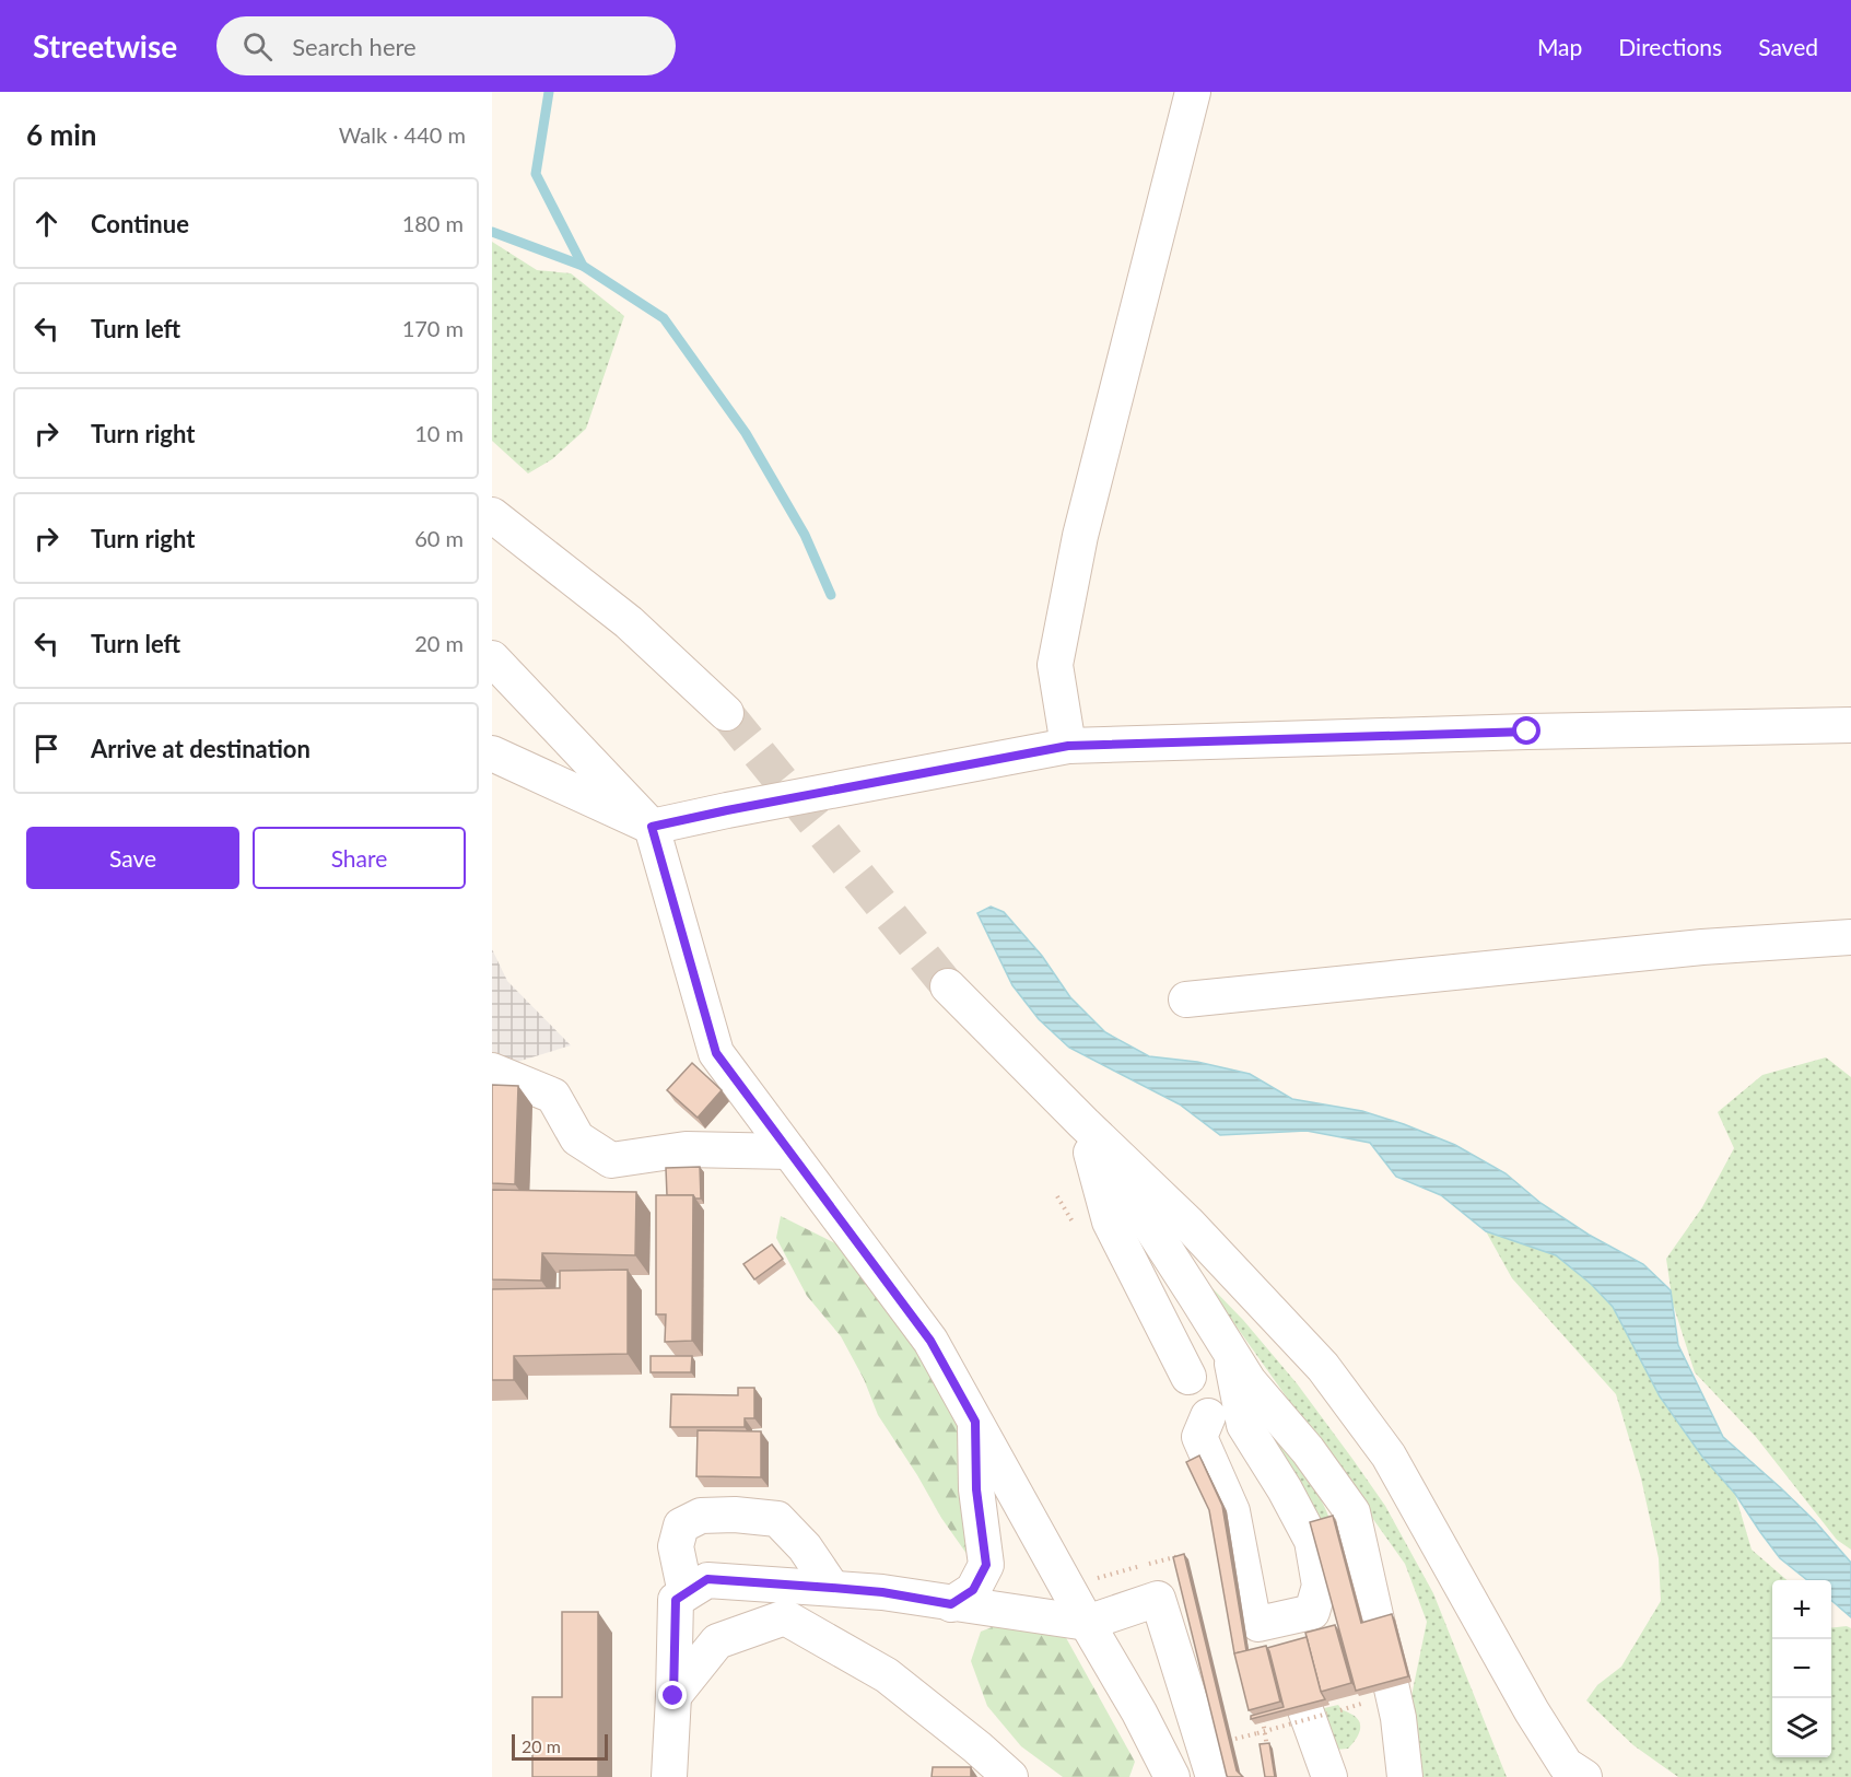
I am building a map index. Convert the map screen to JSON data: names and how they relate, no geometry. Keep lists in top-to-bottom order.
{
  "scale_bar": "20 m",
  "page": {
    "header": "Streetwise",
    "search": "Search here",
    "nav": ["Map", "Directions", "Saved"],
    "heading": ["6 min", "Walk · 440 m"],
    "list": [
      ["Continue", "180 m"],
      ["Turn left", "170 m"],
      ["Turn right", "10 m"],
      ["Turn right", "60 m"],
      ["Turn left", "20 m"],
      "Arrive at destination"
    ],
    "buttons": ["Save", "Share"],
    "map_buttons": ["+", "−"],
    "scale": "20 m"
  }
}
